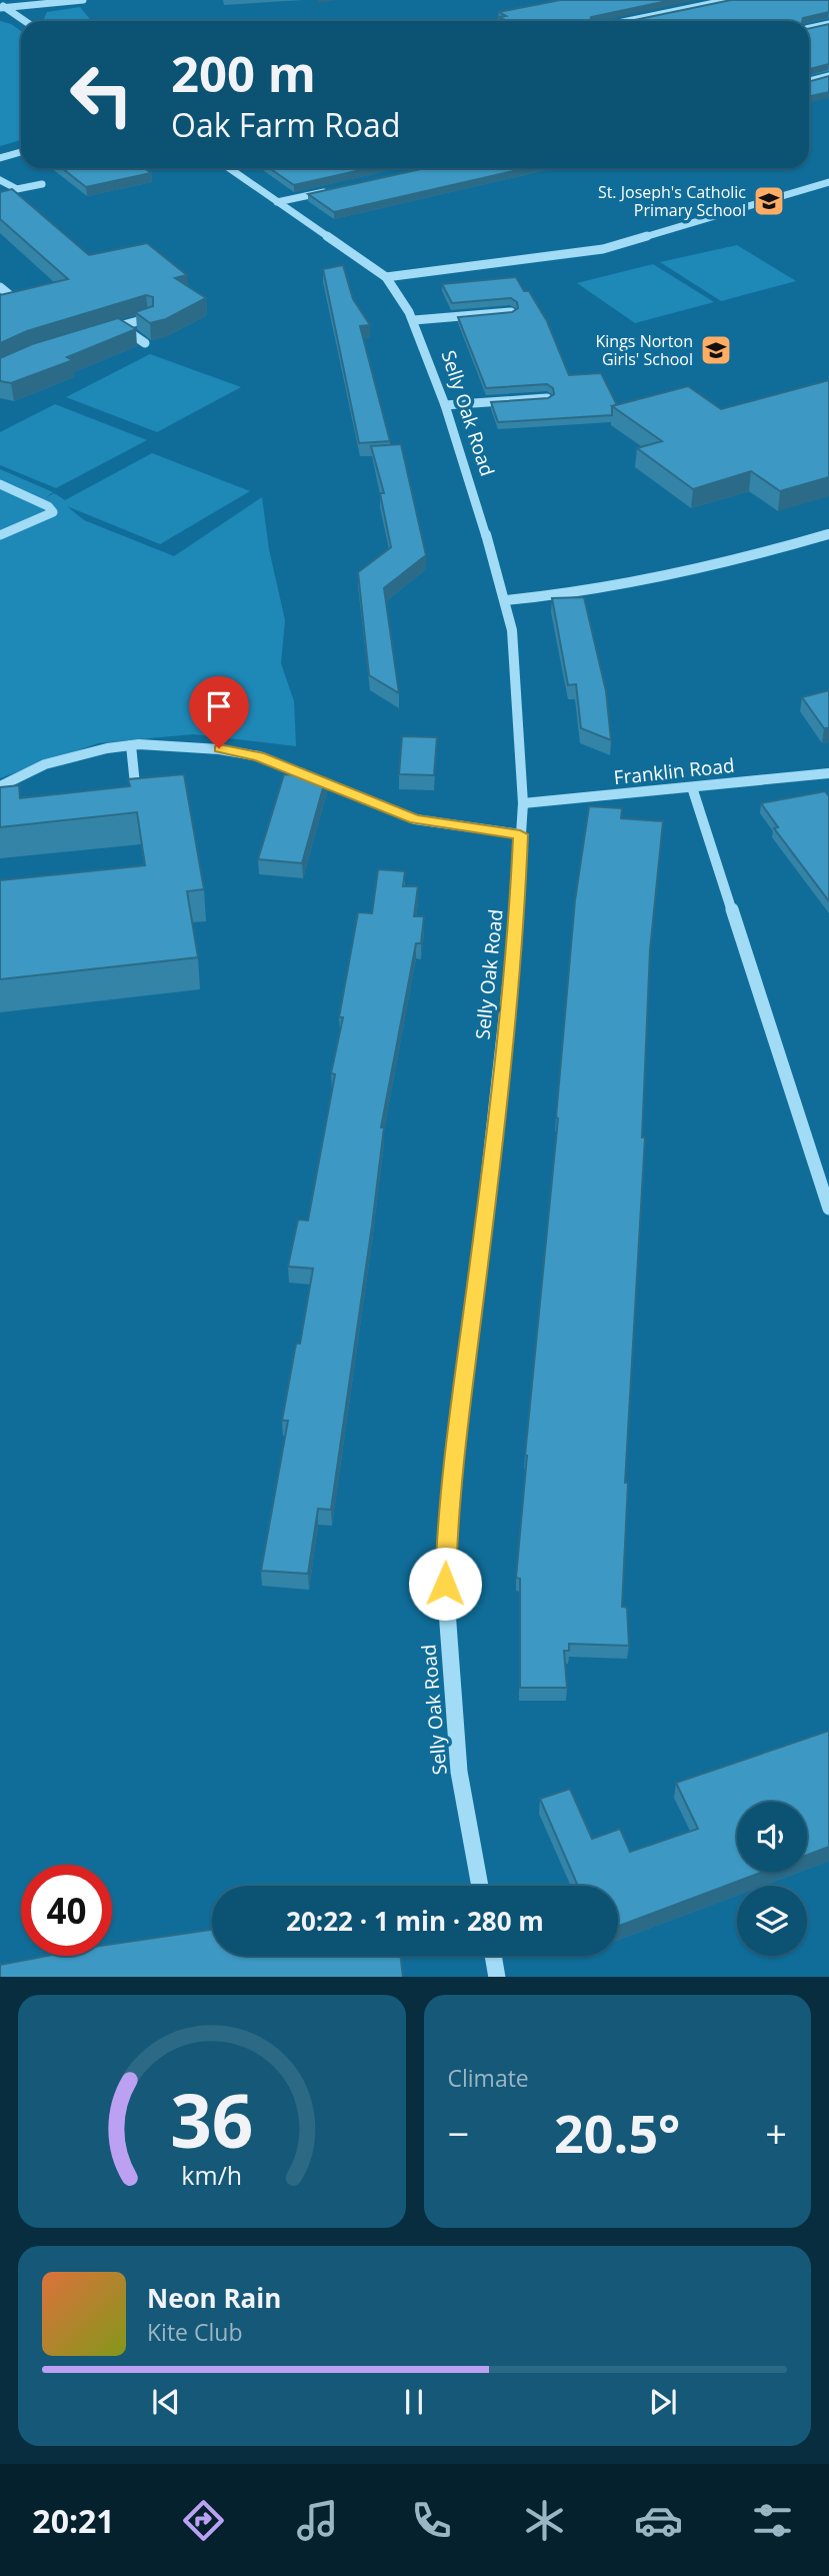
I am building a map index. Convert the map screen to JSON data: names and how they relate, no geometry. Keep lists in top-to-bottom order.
{
  "streets": {
    "street": ["Selly Oak Road", "Franklin Road"]
  },
  "crossings": [
    ["Selly Oak Road", "Franklin Road"]
  ],
  "places": {
    "school or university": ["St. Joseph's Catholic Primary School", "Kings Norton Girls' School"]
  },
  "page": {
    "turn": ["200 m", "Oak Farm Road"],
    "limit": "40",
    "trip": "20:22 · 1 min · 280 m",
    "tile": "Climate",
    "heat": ["−", "20.5°", "+"],
    "song": ["Neon Rain", "Kite Club"],
    "tabs": "20:21",
    "gauge": ["36", "km/h"]
  }
}
